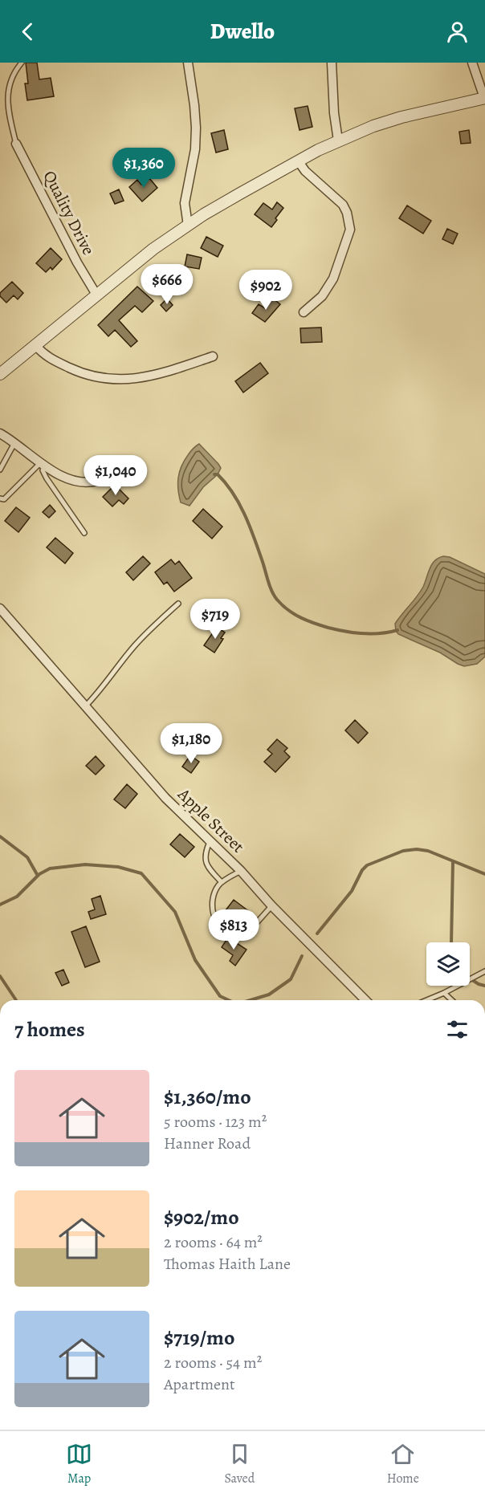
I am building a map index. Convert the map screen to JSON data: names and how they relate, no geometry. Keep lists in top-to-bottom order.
{
  "streets": {
    "street": ["Quality Drive", "Apple Street"]
  },
  "page": {
    "header": "Dwello",
    "price": [
      "$1,360",
      "$666",
      "$902",
      "$1,040",
      "$719",
      "$1,180",
      "$813"
    ],
    "heading": "7 homes",
    "list": [
      {
        "name": "$1,360/mo",
        "note": "5 rooms · 123 m² · Hanner Road"
      },
      {
        "name": "$902/mo",
        "note": "2 rooms · 64 m² · Thomas Haith Lane"
      },
      {
        "name": "$719/mo",
        "note": "2 rooms · 54 m² · Apartment"
      }
    ],
    "tabs": ["Map", "Saved", "Home"]
  }
}
